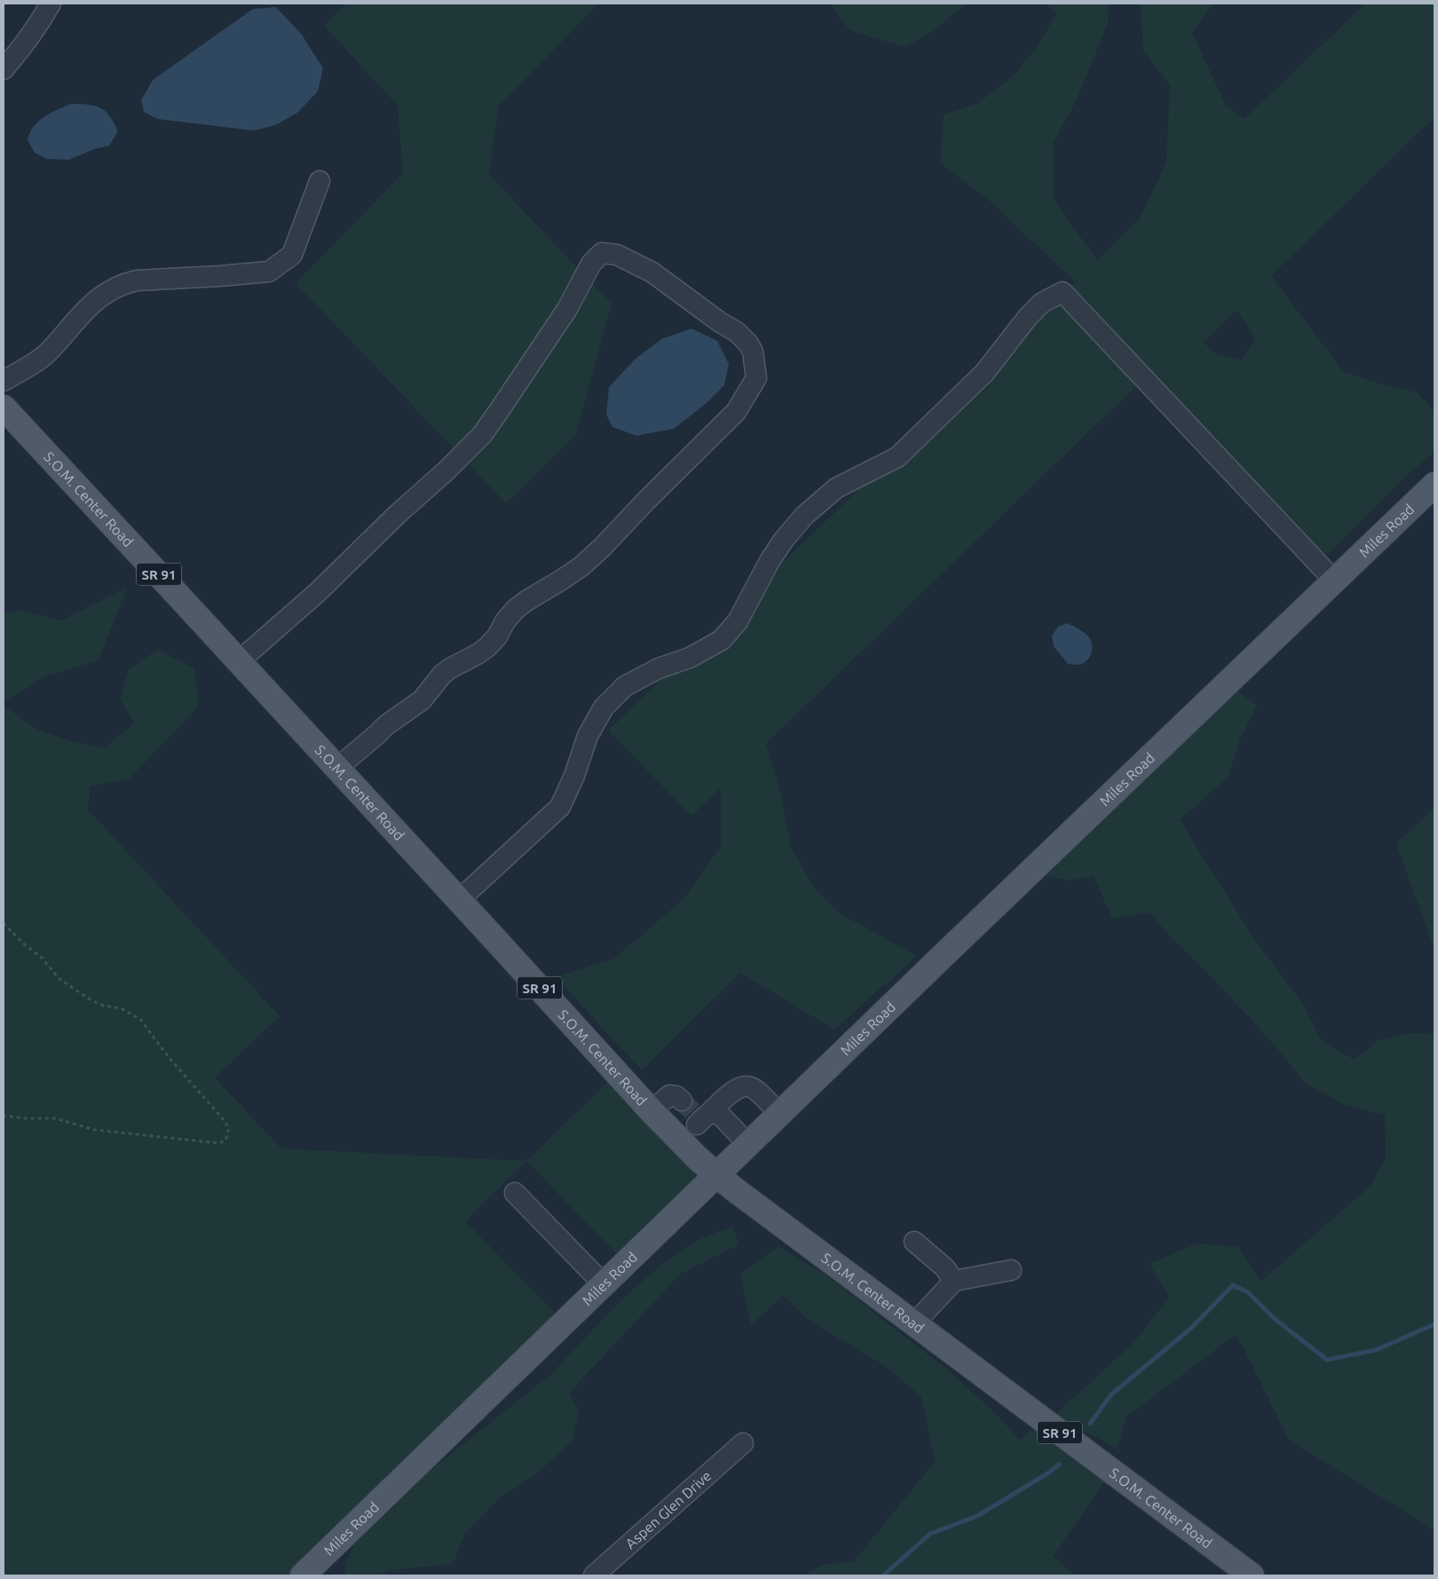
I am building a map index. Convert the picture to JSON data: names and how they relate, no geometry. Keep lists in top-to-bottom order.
{
  "streets": {
    "main road": ["S.O.M. Center Road", "Miles Road", "SR 91"],
    "street": ["Aspen Glen Drive"]
  },
  "crossings": [
    ["S.O.M. Center Road", "Miles Road"]
  ]
}
